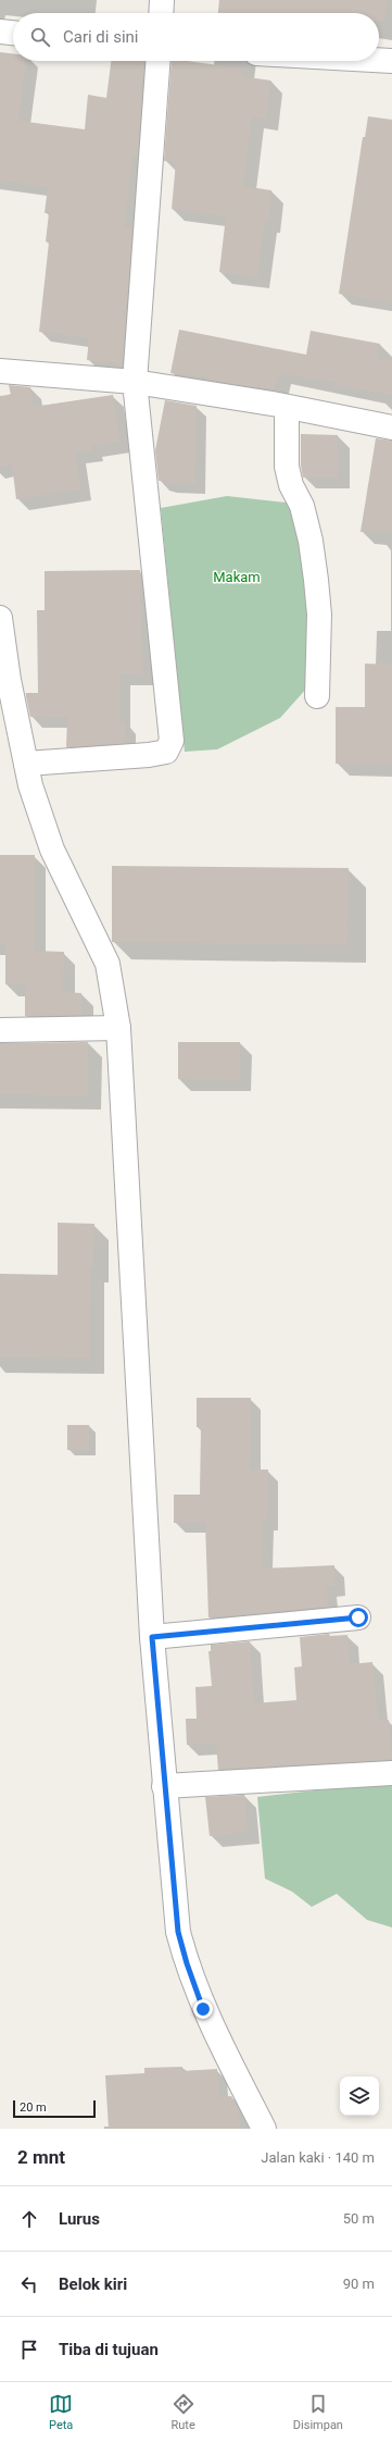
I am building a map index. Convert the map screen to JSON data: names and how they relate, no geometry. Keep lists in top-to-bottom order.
{
  "parks": ["Makam"],
  "scale_bar": "20 m",
  "page": {
    "search": "Cari di sini",
    "scale": "20 m",
    "heading": ["2 mnt", "Jalan kaki · 140 m"],
    "list": [
      ["Lurus", "50 m"],
      ["Belok kiri", "90 m"],
      "Tiba di tujuan"
    ],
    "nav": ["Peta", "Rute", "Disimpan"]
  }
}
